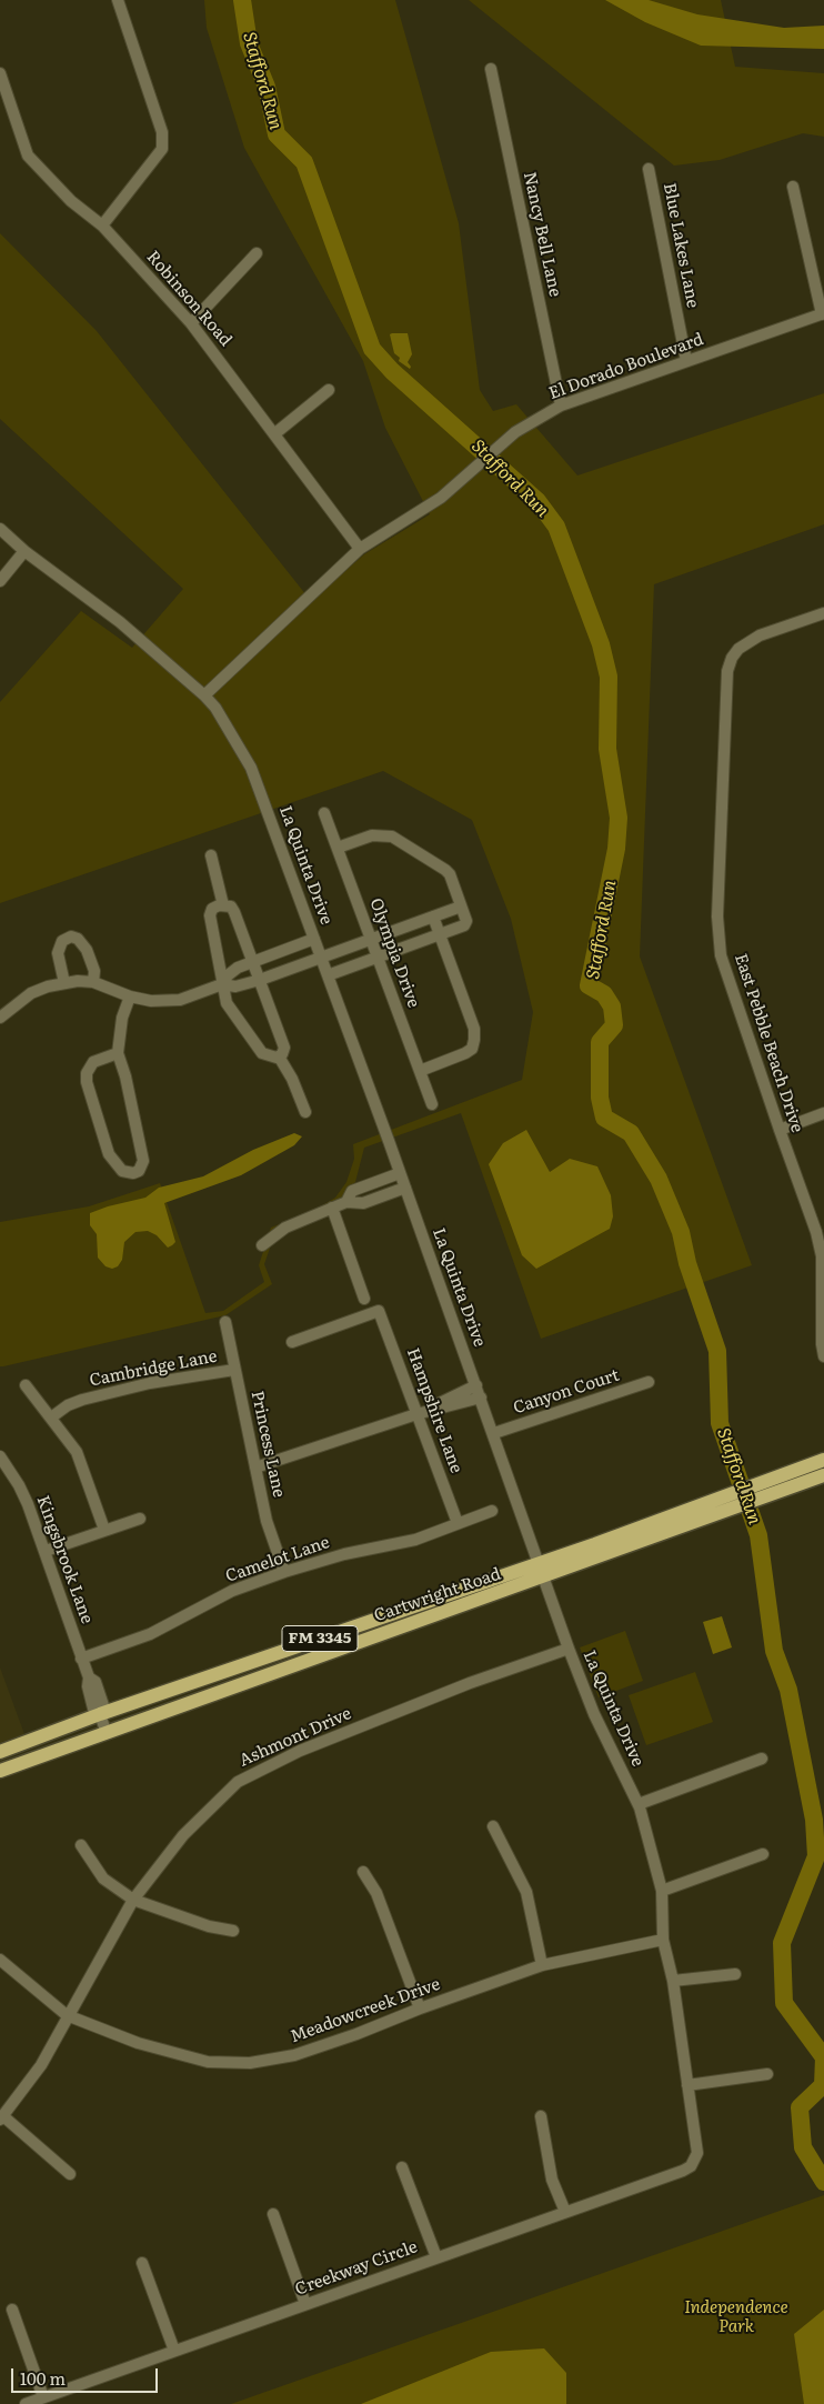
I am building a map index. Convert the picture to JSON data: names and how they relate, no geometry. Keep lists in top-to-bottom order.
{
  "streets": {
    "main road": ["Cartwright Road", "FM 3345"],
    "street": [
      "Nancy Bell Lane",
      "Blue Lakes Lane",
      "Robinson Road",
      "El Dorado Boulevard",
      "La Quinta Drive",
      "Olympia Drive",
      "East Pebble Beach Drive",
      "Cambridge Lane",
      "Canyon Court",
      "Hampshire Lane",
      "Princess Lane",
      "Kingsbrook Lane",
      "Camelot Lane",
      "Ashmont Drive",
      "Meadowcreek Drive",
      "Creekway Circle"
    ]
  },
  "crossings": [
    ["Nancy Bell Lane", "El Dorado Boulevard"],
    ["Blue Lakes Lane", "El Dorado Boulevard"],
    ["Robinson Road", "El Dorado Boulevard"],
    ["El Dorado Boulevard", "La Quinta Drive"],
    ["La Quinta Drive", "Canyon Court"],
    ["La Quinta Drive", "Cartwright Road"],
    ["La Quinta Drive", "Ashmont Drive"],
    ["La Quinta Drive", "Meadowcreek Drive"],
    ["La Quinta Drive", "Creekway Circle"],
    ["Cambridge Lane", "Princess Lane"],
    ["Hampshire Lane", "Camelot Lane"],
    ["Princess Lane", "Camelot Lane"],
    ["Kingsbrook Lane", "Camelot Lane"],
    ["Kingsbrook Lane", "Cartwright Road"],
    ["Ashmont Drive", "Meadowcreek Drive"]
  ],
  "water": ["Stafford Run"],
  "parks": ["Independence Park"],
  "scale_bar": "100 m"
}
